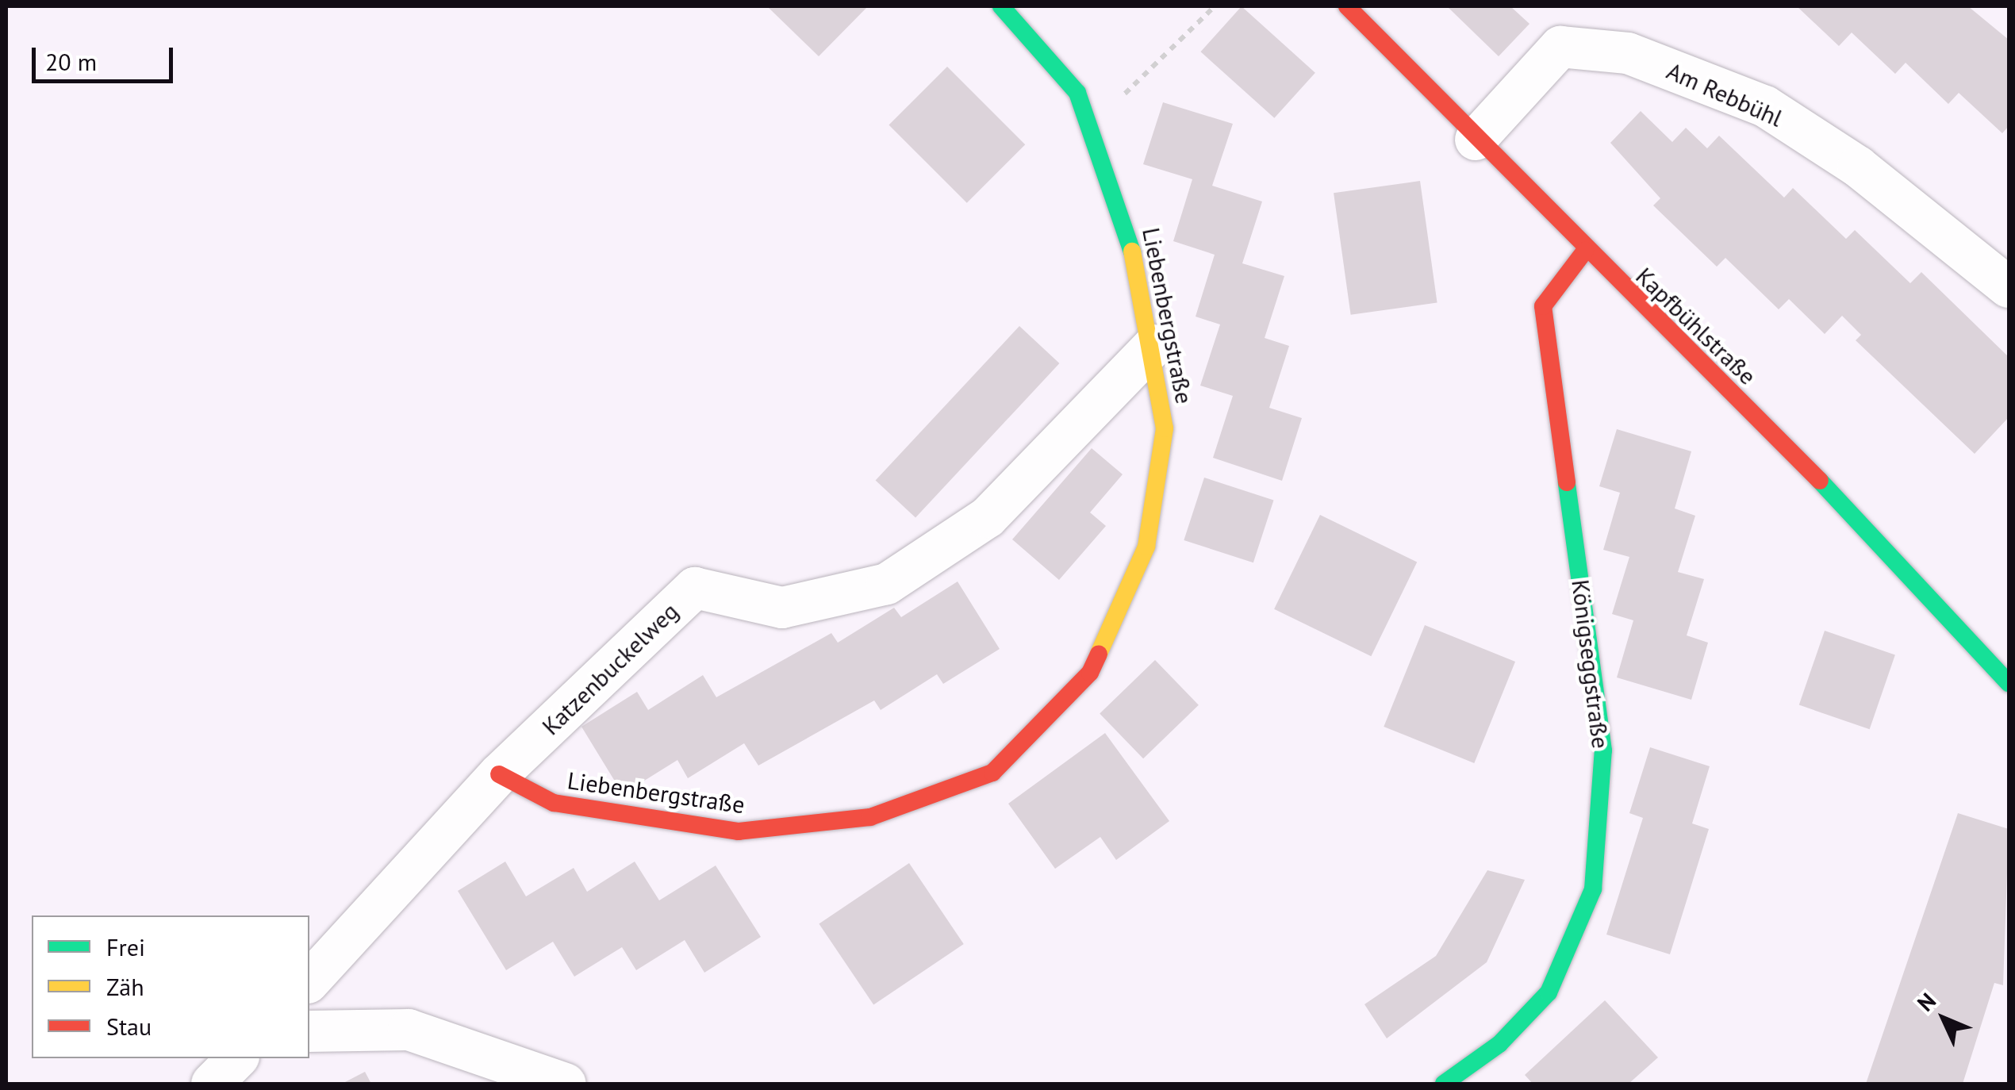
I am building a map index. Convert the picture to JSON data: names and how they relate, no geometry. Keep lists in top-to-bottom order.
{
  "streets": {
    "street": [
      "Am Rebbühl",
      "Liebenbergstraße",
      "Kapfbühlstraße",
      "Königseggstraße",
      "Katzenbuckelweg"
    ]
  },
  "crossings": [
    ["Am Rebbühl", "Kapfbühlstraße"],
    ["Liebenbergstraße", "Katzenbuckelweg"],
    ["Kapfbühlstraße", "Königseggstraße"]
  ],
  "legend": ["Frei", "Zäh", "Stau"],
  "scale_bar": "20 m",
  "north": "top left"
}
